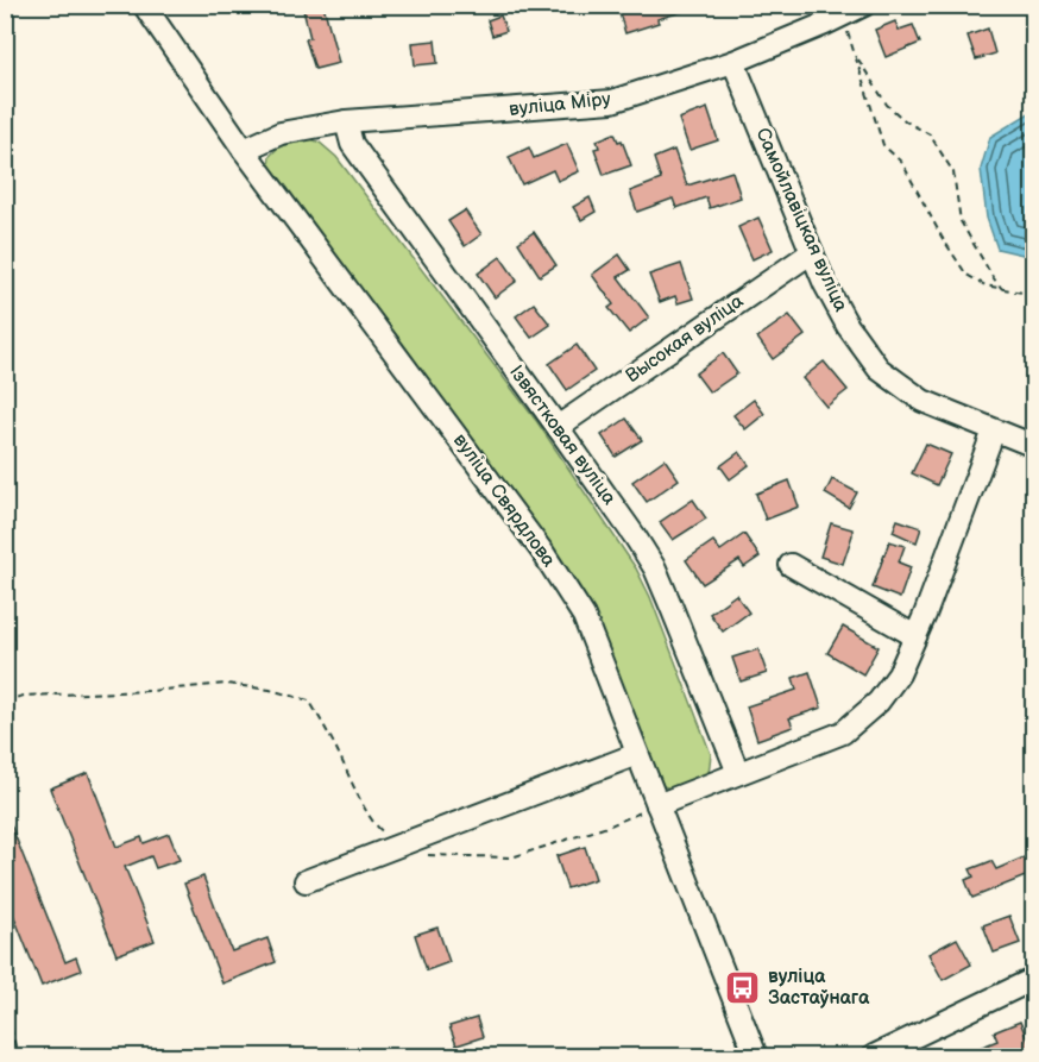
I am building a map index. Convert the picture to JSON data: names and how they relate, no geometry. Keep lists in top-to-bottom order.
{
  "streets": {
    "street": [
      "вуліца Міру",
      "Самойлавіцкая вуліца",
      "Высокая вуліца",
      "Ізвястковая вуліца",
      "вуліца Свярдлова"
    ]
  },
  "crossings": [
    ["вуліца Міру", "Самойлавіцкая вуліца"],
    ["вуліца Міру", "Ізвястковая вуліца"],
    ["вуліца Міру", "вуліца Свярдлова"],
    ["Самойлавіцкая вуліца", "Высокая вуліца"],
    ["Высокая вуліца", "Ізвястковая вуліца"]
  ],
  "places": {
    "bus stop": ["вуліца Застаўнага"]
  }
}
